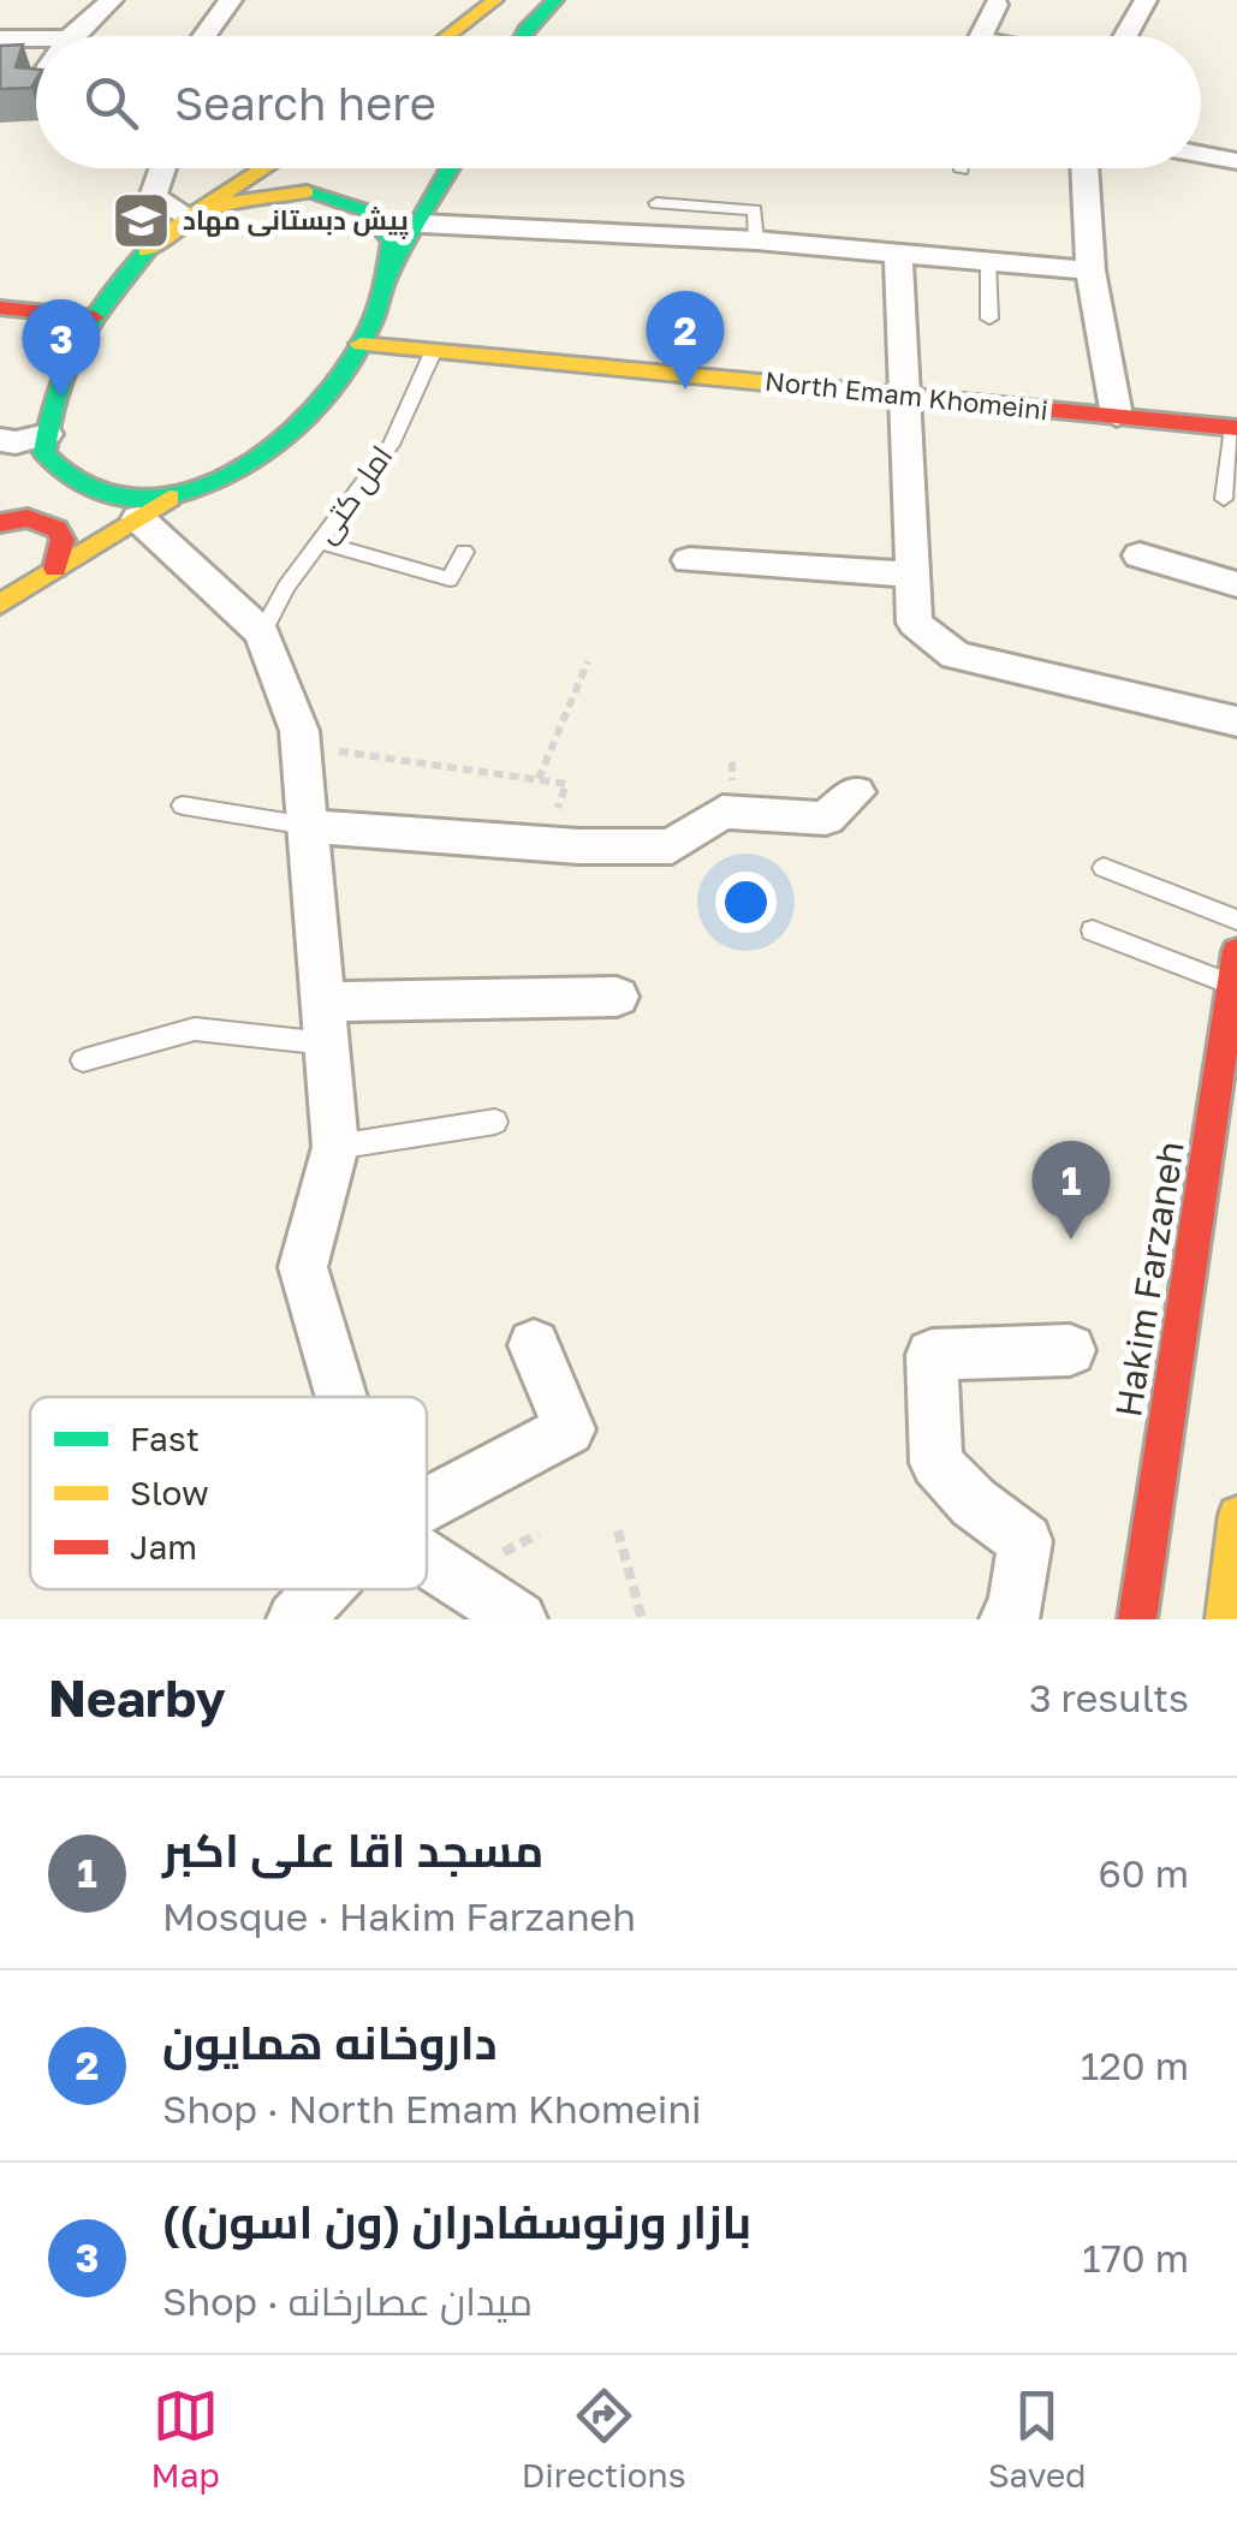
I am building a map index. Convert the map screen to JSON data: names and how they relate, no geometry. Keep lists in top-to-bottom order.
{
  "streets": {
    "main road": ["North Emam Khomeini", "Hakim Farzaneh"],
    "lane": ["امل کتی"]
  },
  "crossings": [
    ["North Emam Khomeini", "امل کتی"]
  ],
  "places": {
    "school or university": ["پیش دبستانی مهاد"]
  },
  "legend": ["Fast", "Slow", "Jam"],
  "page": {
    "search": "Search here",
    "pins": ["2", "3", "1"],
    "heading": ["Nearby", "3 results"],
    "list": [
      {
        "mark": "1",
        "name": "مسجد اقا علی اکبر",
        "note": "Mosque · Hakim Farzaneh",
        "value": "60 m"
      },
      {
        "mark": "2",
        "name": "داروخانه همایون",
        "note": "Shop · North Emam Khomeini",
        "value": "120 m"
      },
      {
        "mark": "3",
        "name": "(بازار ورنوسفادران (ون اسون)",
        "note": "Shop · میدان عصارخانه",
        "value": "170 m"
      }
    ],
    "nav": ["Map", "Directions", "Saved"]
  }
}
